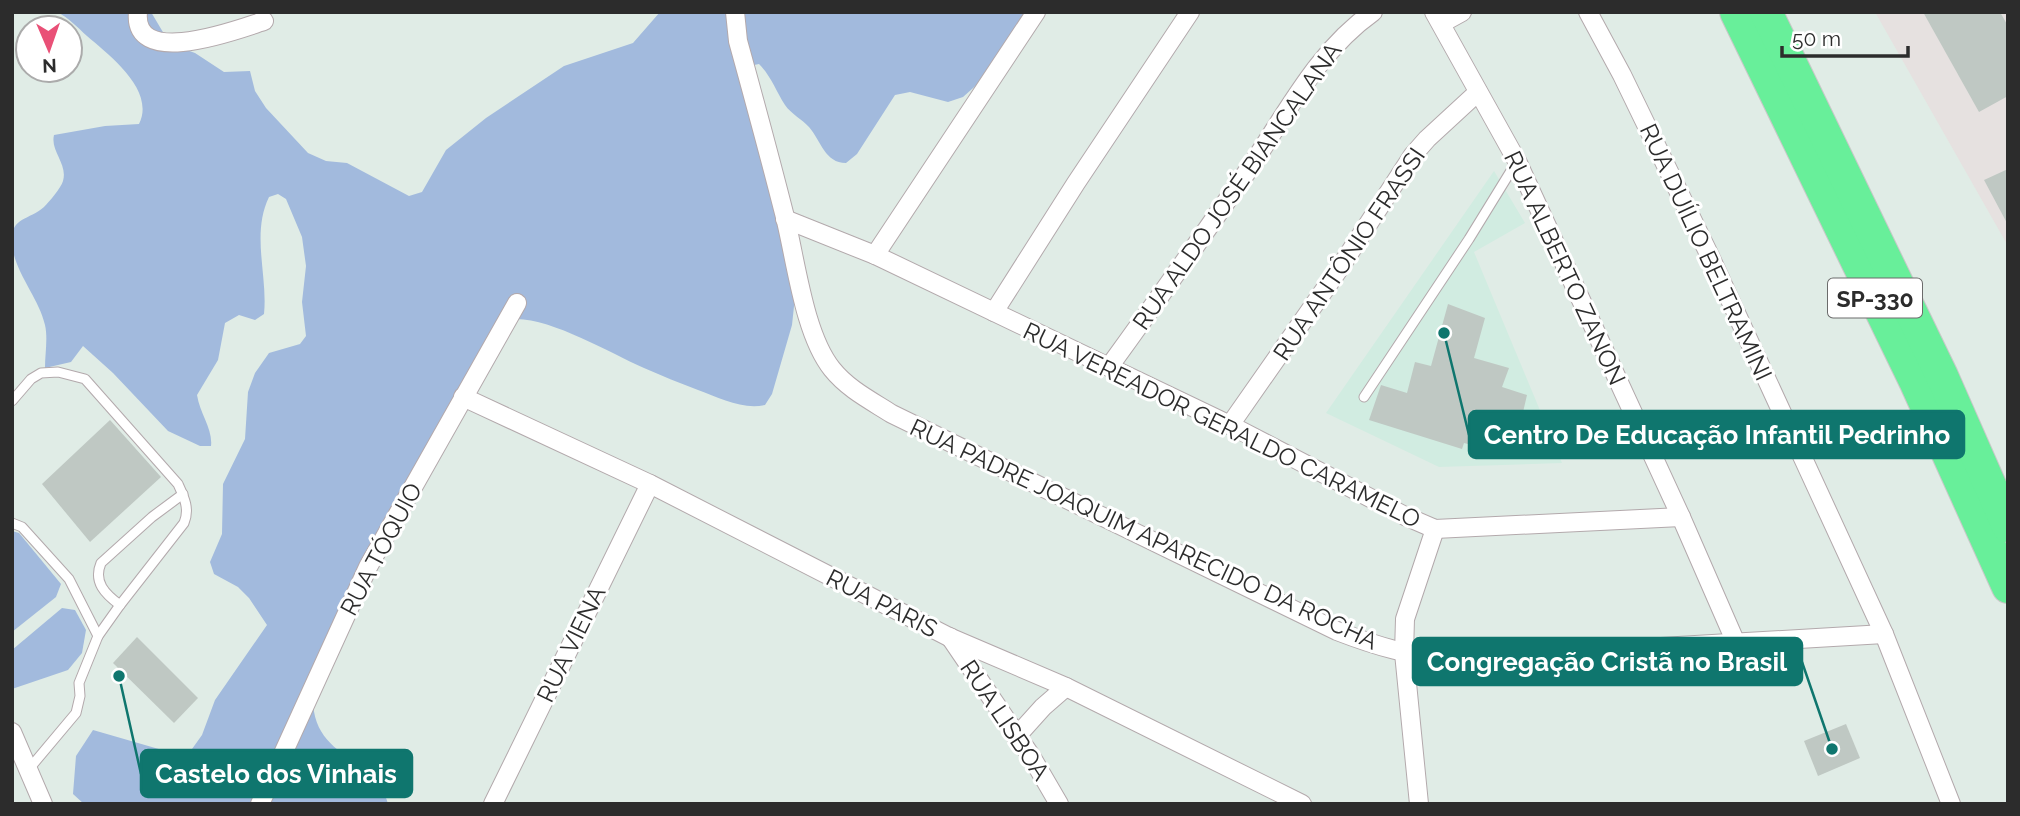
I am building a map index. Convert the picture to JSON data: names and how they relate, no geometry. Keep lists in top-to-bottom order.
{
  "streets": {
    "highway": ["SP-330"],
    "street": [
      "RUA ALDO JOSÉ BIANCALANA",
      "RUA DUÍLIO BELTRAMINI",
      "RUA ANTÔNIO FRASSI",
      "RUA ALBERTO ZANON",
      "RUA VEREADOR GERALDO CARAMELO",
      "RUA PADRE JOAQUIM APARECIDO DA ROCHA",
      "RUA TÓQUIO",
      "RUA PARIS",
      "RUA VIENA",
      "RUA LISBOA"
    ]
  },
  "crossings": [
    ["RUA ALDO JOSÉ BIANCALANA", "RUA VEREADOR GERALDO CARAMELO"],
    ["RUA DUÍLIO BELTRAMINI", "RUA PADRE JOAQUIM APARECIDO DA ROCHA"],
    ["RUA ANTÔNIO FRASSI", "RUA ALBERTO ZANON"],
    ["RUA ANTÔNIO FRASSI", "RUA VEREADOR GERALDO CARAMELO"],
    ["RUA ALBERTO ZANON", "RUA VEREADOR GERALDO CARAMELO"],
    ["RUA ALBERTO ZANON", "RUA PADRE JOAQUIM APARECIDO DA ROCHA"],
    ["RUA VEREADOR GERALDO CARAMELO", "RUA PADRE JOAQUIM APARECIDO DA ROCHA"],
    ["RUA TÓQUIO", "RUA PARIS"],
    ["RUA PARIS", "RUA VIENA"],
    ["RUA PARIS", "RUA LISBOA"]
  ],
  "places": ["Centro De Educação Infantil Pedrinho", "Castelo dos Vinhais", "Congregação Cristã no Brasil"],
  "scale_bar": "50 m",
  "north": "bottom"
}
